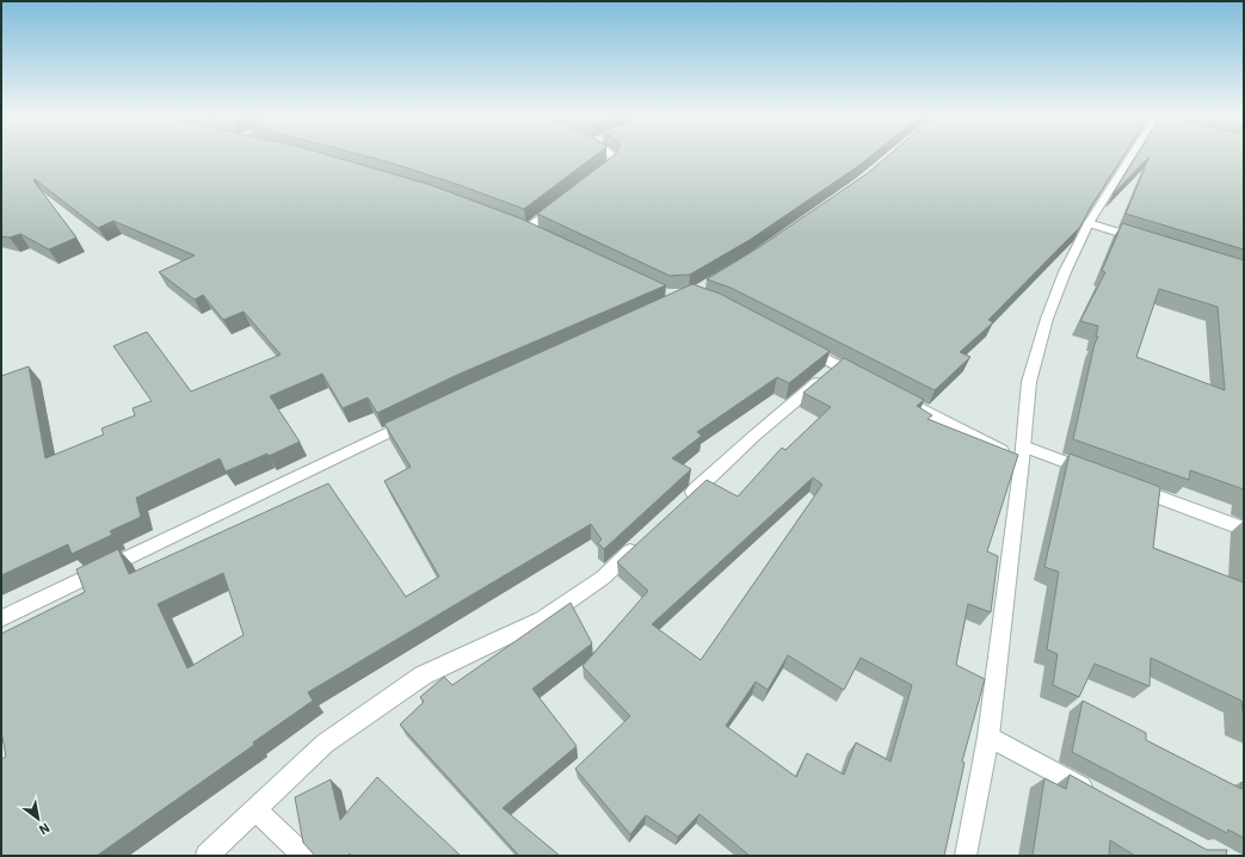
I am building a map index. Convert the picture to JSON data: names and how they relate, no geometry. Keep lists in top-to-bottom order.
{
  "north": "bottom right"
}
